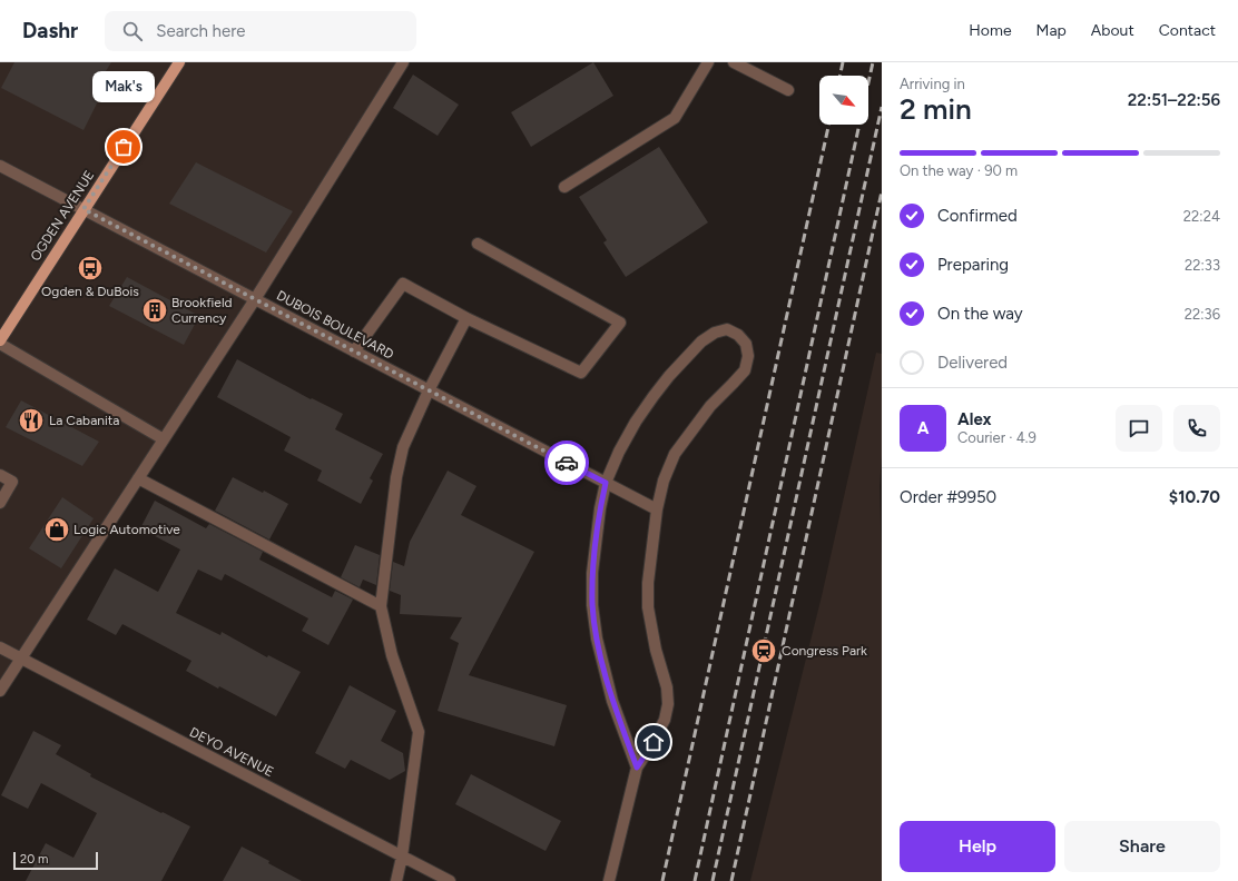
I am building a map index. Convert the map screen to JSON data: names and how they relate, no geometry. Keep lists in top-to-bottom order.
{
  "streets": {
    "main road": ["OGDEN AVENUE"],
    "street": ["DUBOIS BOULEVARD", "DEYO AVENUE"]
  },
  "crossings": [
    ["OGDEN AVENUE", "DUBOIS BOULEVARD"]
  ],
  "places": {
    "other": ["Mak's"],
    "bus stop": ["Ogden & DuBois"],
    "building": ["Brookfield Currency"],
    "restaurant": ["La Cabanita"],
    "shop": ["Logic Automotive"],
    "station": ["Congress Park"]
  },
  "scale_bar": "20 m",
  "north": "bottom right",
  "page": {
    "header": "Dashr",
    "search": "Search here",
    "nav": [
      "Home",
      "Map",
      "About",
      "Contact"
    ],
    "heading": ["2 min", "Arriving in", "22:51–22:56"],
    "panel": [
      "Alex",
      "Courier · 4.9",
      "Order #9950",
      "$10.70"
    ],
    "bubble": "Mak's",
    "bar": "On the way · 90 m",
    "list": [
      ["Confirmed", "22:24"],
      ["Preparing", "22:33"],
      ["On the way", "22:36"],
      "Delivered"
    ],
    "round": "A",
    "buttons": ["Help", "Share"],
    "scale": "20 m"
  }
}
